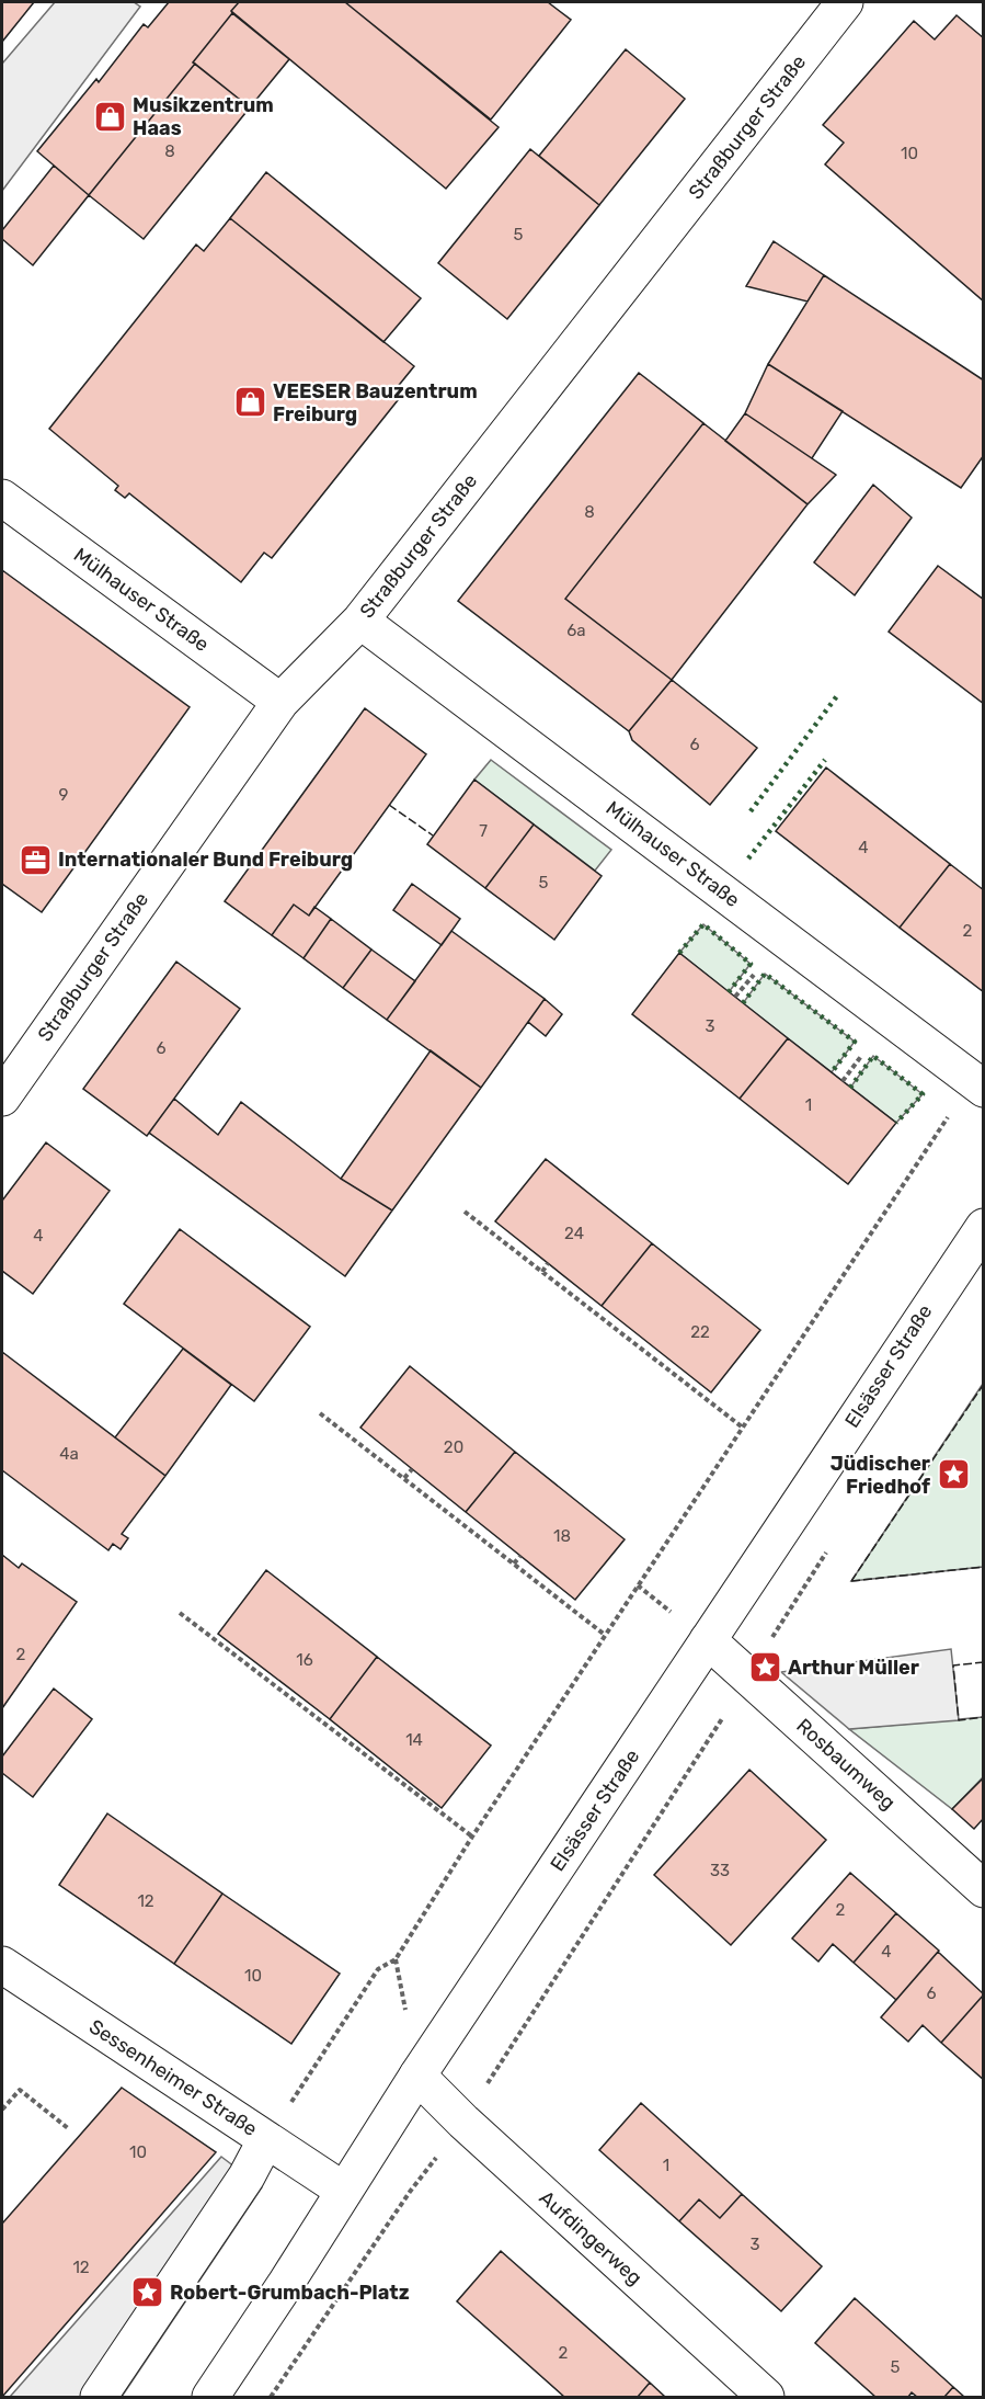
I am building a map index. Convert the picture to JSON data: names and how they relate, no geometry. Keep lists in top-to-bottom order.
{
  "streets": {
    "street": [
      "Straßburger Straße",
      "Mülhauser Straße",
      "Elsässer Straße",
      "Rosbaumweg",
      "Sessenheimer Straße",
      "Aufdingerweg"
    ]
  },
  "crossings": [
    ["Straßburger Straße", "Mülhauser Straße"],
    ["Elsässer Straße", "Rosbaumweg"],
    ["Elsässer Straße", "Sessenheimer Straße"],
    ["Elsässer Straße", "Aufdingerweg"]
  ],
  "places": {
    "shop": ["Musikzentrum Haas", "VEESER Bauzentrum Freiburg"],
    "office": ["Internationaler Bund Freiburg"],
    "place": ["Jüdischer Friedhof", "Arthur Müller", "Robert-Grumbach-Platz"]
  },
  "house_numbers": [
    "8",
    "10",
    "5",
    "8",
    "6a",
    "6",
    "9",
    "7",
    "4",
    "5",
    "2",
    "3",
    "6",
    "1",
    "24",
    "4",
    "22",
    "20",
    "4a",
    "18",
    "2",
    "16",
    "14",
    "33",
    "12",
    "2",
    "4",
    "10",
    "6",
    "10",
    "1",
    "3",
    "12",
    "2",
    "5"
  ]
}
